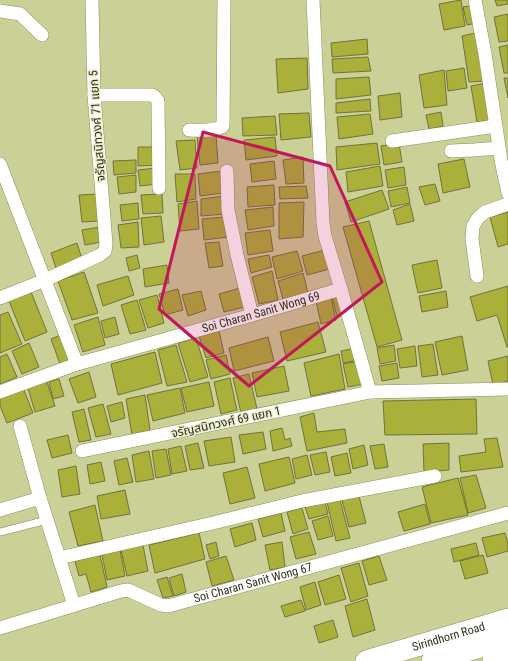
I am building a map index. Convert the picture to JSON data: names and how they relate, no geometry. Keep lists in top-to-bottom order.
{
  "streets": {
    "main road": ["Sirindhorn Road"],
    "street": [
      "จรัญสนิทวงศ์ 71 แยก 5",
      "Soi Charan Sanit Wong 69",
      "จรัญสนิทวงศ์ 69 แยก 1",
      "Soi Charan Sanit Wong 67"
    ]
  }
}
